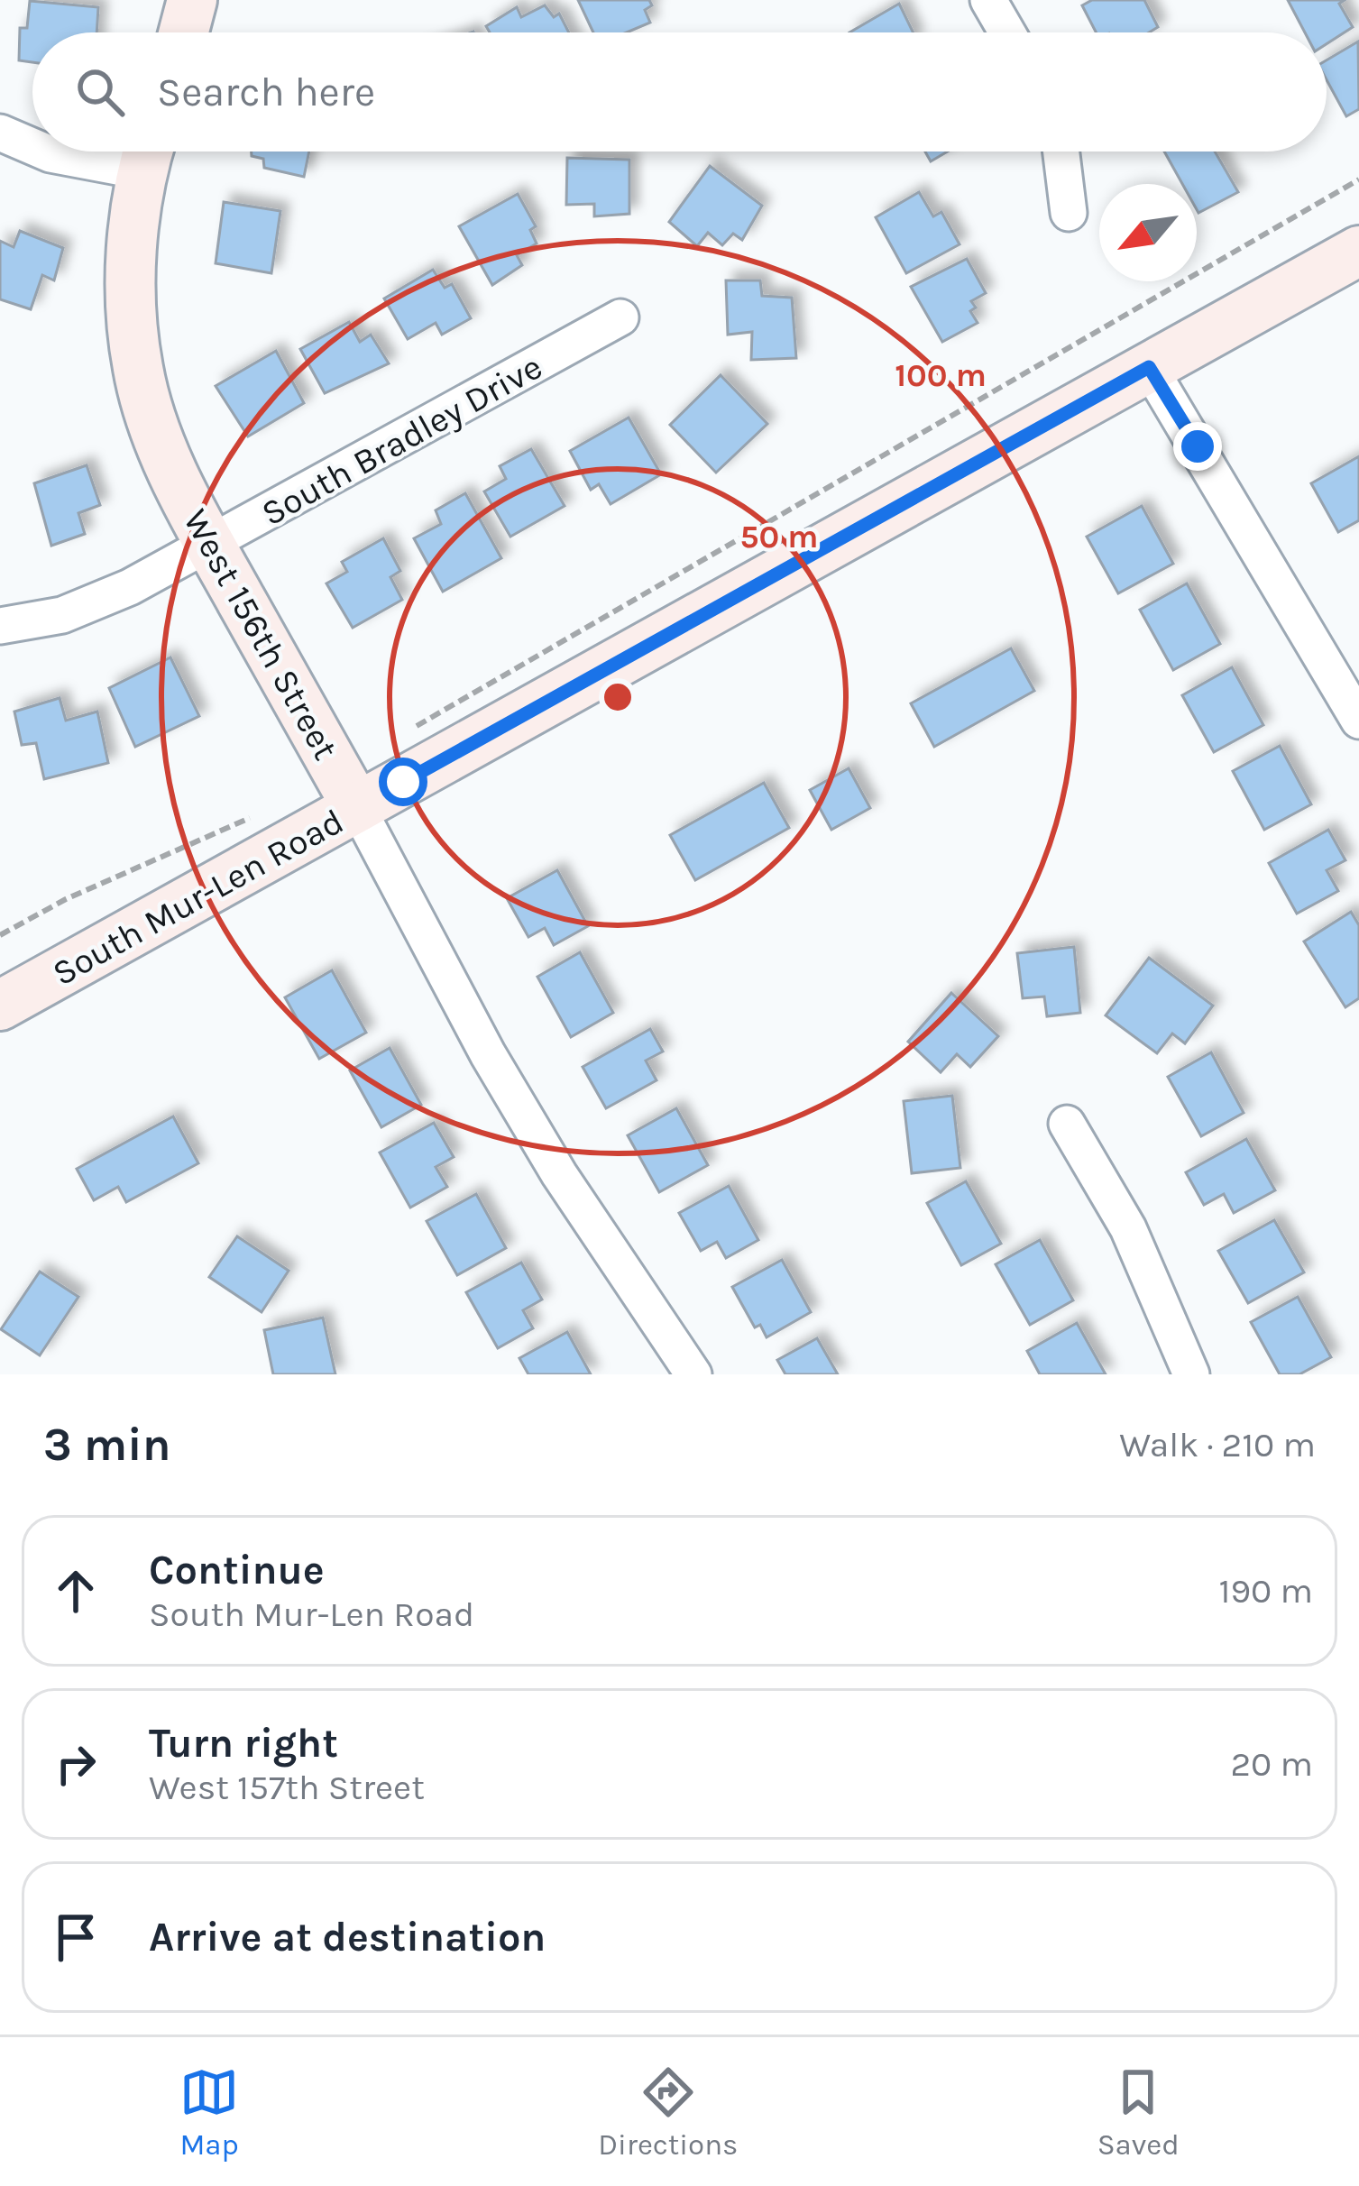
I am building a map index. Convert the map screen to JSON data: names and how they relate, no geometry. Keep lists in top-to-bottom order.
{
  "streets": {
    "main road": ["West 156th Street", "South Mur-Len Road"],
    "street": ["South Bradley Drive"]
  },
  "crossings": [
    ["South Bradley Drive", "West 156th Street"],
    ["West 156th Street", "South Mur-Len Road"]
  ],
  "north": "bottom left",
  "page": {
    "search": "Search here",
    "heading": ["3 min", "Walk · 210 m"],
    "list": [
      ["Continue", "South Mur-Len Road", "190 m"],
      ["Turn right", "West 157th Street", "20 m"],
      "Arrive at destination"
    ],
    "nav": ["Map", "Directions", "Saved"]
  },
  "rings": ["100 m", "50 m"]
}
